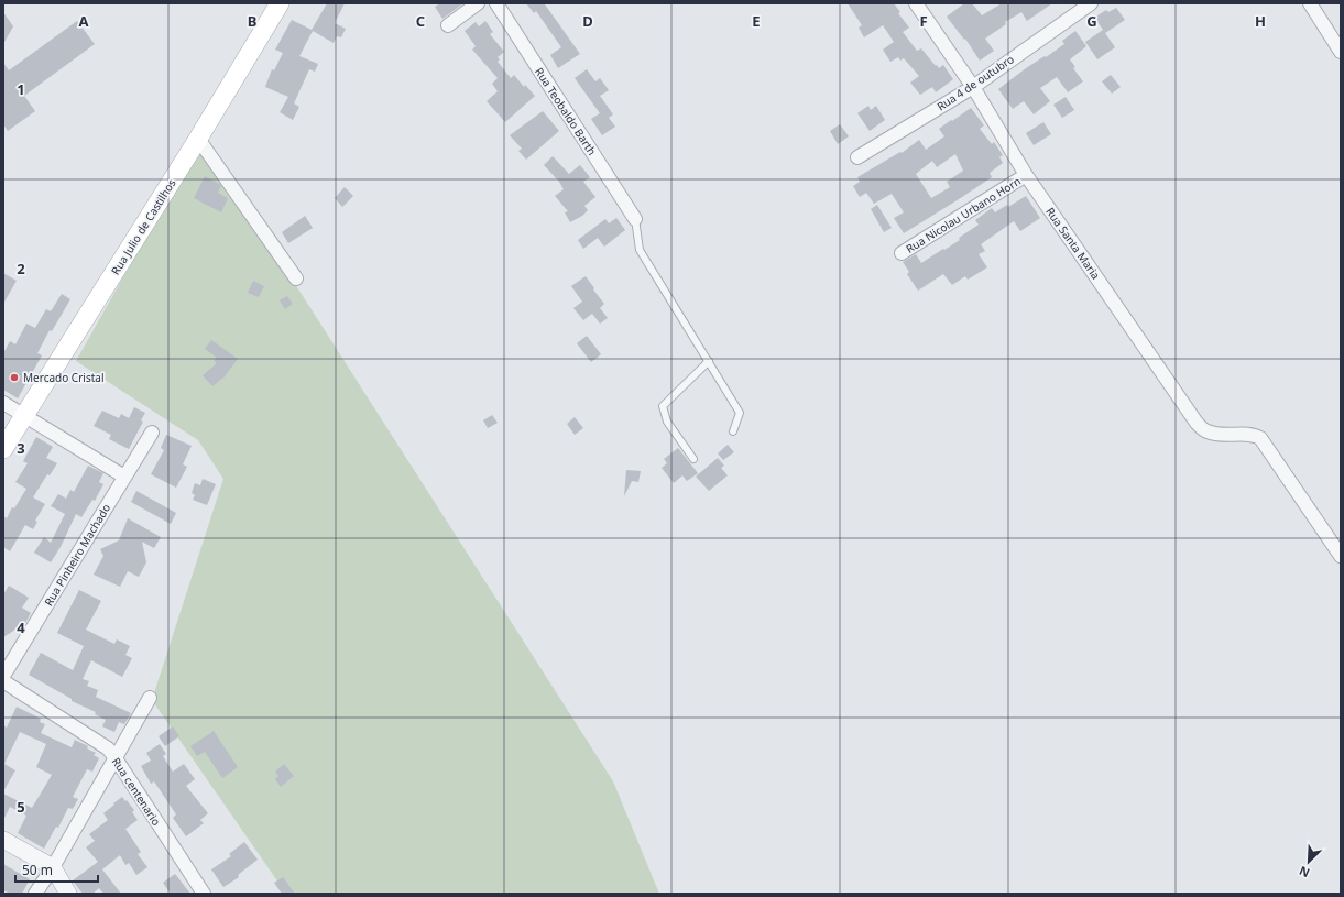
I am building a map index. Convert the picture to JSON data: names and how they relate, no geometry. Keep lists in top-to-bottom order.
{
  "streets": {
    "main road": ["Rua Julio de Castilhos"],
    "street": [
      "Rua 4 de outubro",
      "Rua Teobaldo Barth",
      "Rua Nicolau Urbano Horn",
      "Rua Santa Maria",
      "Rua Pinheiro Machado",
      "Rua centenario"
    ]
  },
  "crossings": [
    ["Rua 4 de outubro", "Rua Santa Maria"],
    ["Rua Nicolau Urbano Horn", "Rua Santa Maria"]
  ],
  "places": ["Mercado Cristal"],
  "scale_bar": "50 m",
  "north": "bottom left",
  "grid": {
    "columns": [
      "A",
      "B",
      "C",
      "D",
      "E",
      "F",
      "G",
      "H"
    ],
    "rows": [
      "1",
      "2",
      "3",
      "4",
      "5"
    ]
  }
}
